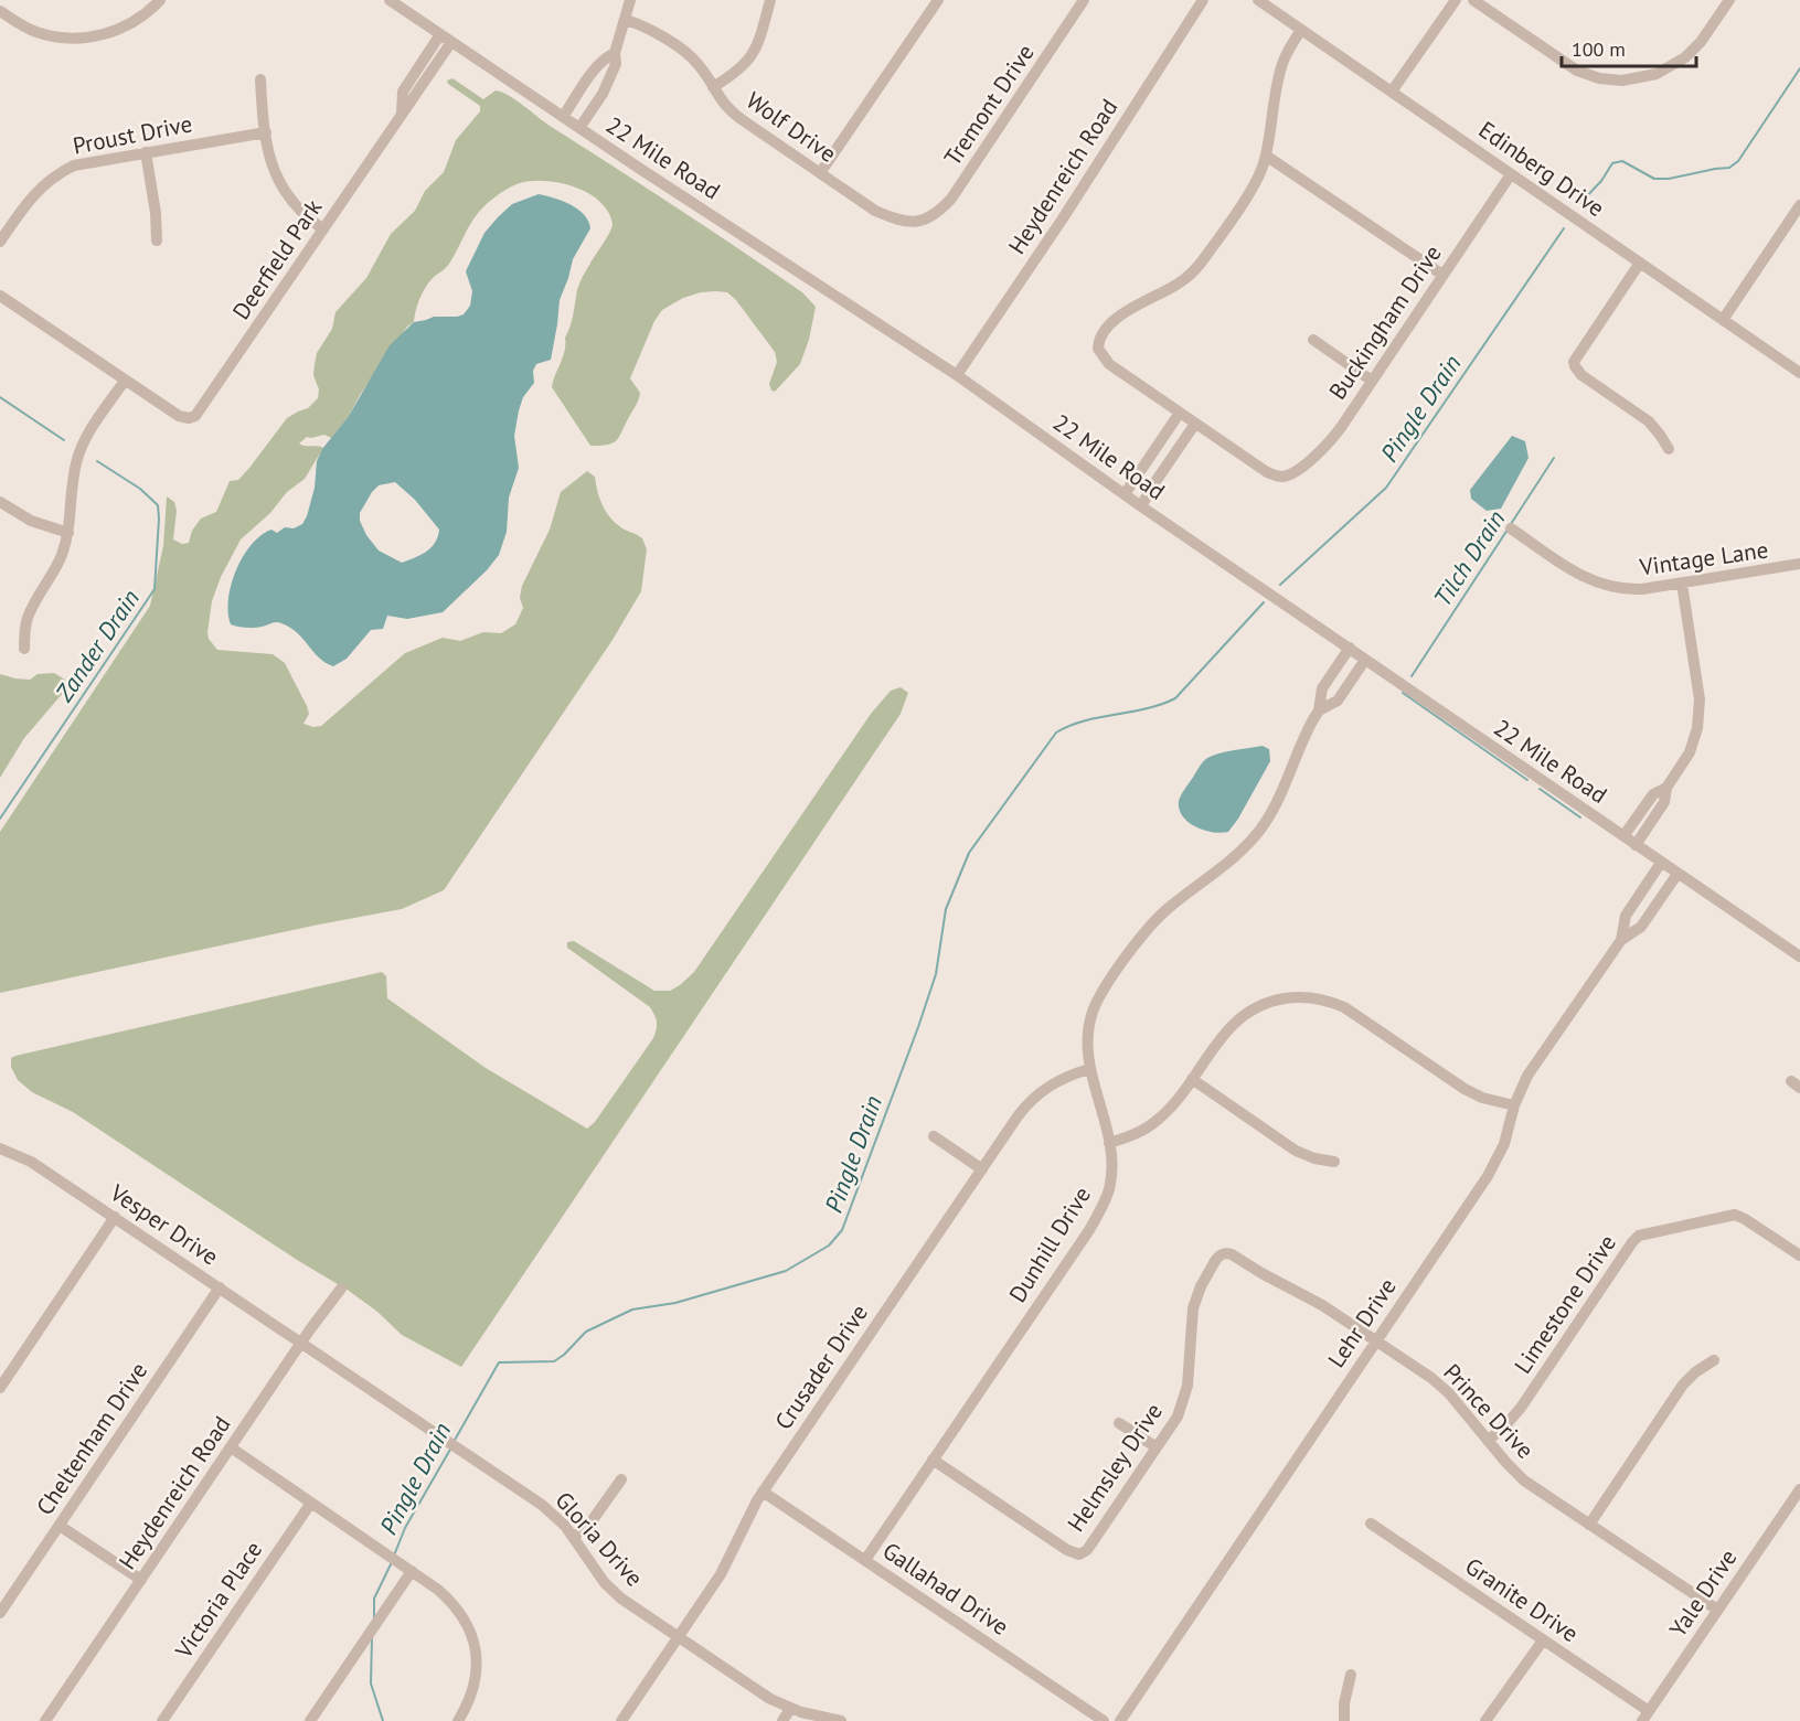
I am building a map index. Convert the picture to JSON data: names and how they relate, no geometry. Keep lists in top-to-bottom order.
{
  "streets": {
    "street": [
      "Tremont Drive",
      "Wolf Drive",
      "Proust Drive",
      "22 Mile Road",
      "Edinberg Drive",
      "Heydenreich Road",
      "Deerfield Park",
      "Buckingham Drive",
      "Vintage Lane",
      "Vesper Drive",
      "Dunhill Drive",
      "Limestone Drive",
      "Lehr Drive",
      "Crusader Drive",
      "Prince Drive",
      "Cheltenham Drive",
      "Helmsley Drive",
      "Gloria Drive",
      "Gallahad Drive",
      "Yale Drive",
      "Victoria Place",
      "Granite Drive"
    ]
  },
  "crossings": [
    ["Tremont Drive", "Wolf Drive"],
    ["22 Mile Road", "Heydenreich Road"],
    ["22 Mile Road", "Deerfield Park"],
    ["22 Mile Road", "Dunhill Drive"],
    ["22 Mile Road", "Lehr Drive"],
    ["Edinberg Drive", "Buckingham Drive"],
    ["Heydenreich Road", "Vesper Drive"],
    ["Heydenreich Road", "Gloria Drive"],
    ["Vesper Drive", "Cheltenham Drive"],
    ["Vesper Drive", "Gloria Drive"],
    ["Dunhill Drive", "Crusader Drive"],
    ["Dunhill Drive", "Helmsley Drive"],
    ["Dunhill Drive", "Gallahad Drive"],
    ["Limestone Drive", "Prince Drive"],
    ["Lehr Drive", "Prince Drive"],
    ["Crusader Drive", "Gloria Drive"],
    ["Crusader Drive", "Gallahad Drive"],
    ["Prince Drive", "Helmsley Drive"],
    ["Prince Drive", "Yale Drive"],
    ["Yale Drive", "Granite Drive"]
  ],
  "water": ["Pingle Drain", "Tilch Drain", "Zander Drain"],
  "scale_bar": "100 m"
}
